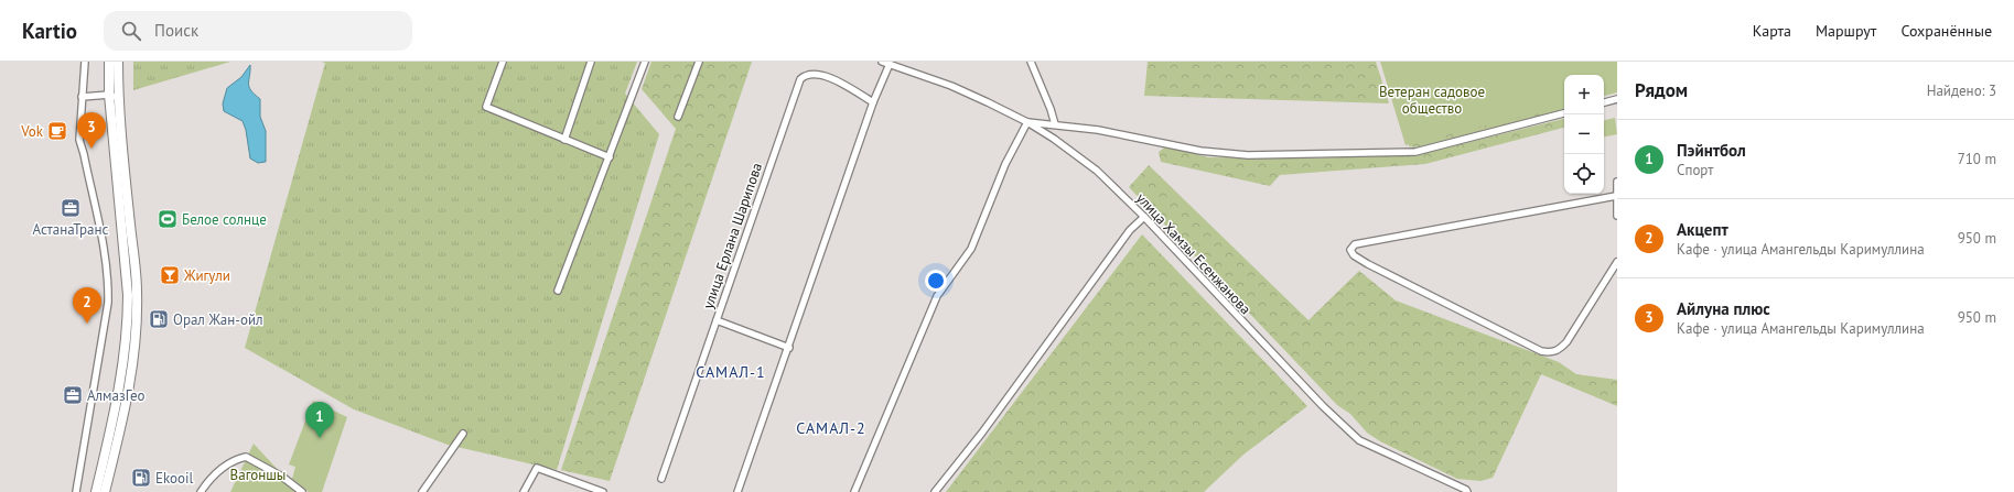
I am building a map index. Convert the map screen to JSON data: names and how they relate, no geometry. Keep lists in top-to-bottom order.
{
  "streets": {
    "street": ["улица Ерлана Шарипова", "улица Хамзы Есенжанова"]
  },
  "districts": ["САМАЛ-1", "САМАЛ-2"],
  "parks": ["Ветеран садовое общество", "Вагоншы"],
  "places": {
    "cafe": ["Vok"],
    "office": ["АстанаТранс", "АлмазГео"],
    "sports": ["Белое солнце"],
    "bar": ["Жигули"],
    "fuel station": ["Орал Жан-ойл", "Ekooil"]
  },
  "page": {
    "header": "Kartio",
    "search": "Поиск",
    "nav": ["Карта", "Маршрут", "Сохранённые"],
    "heading": ["Рядом", "Найдено: 3"],
    "map_buttons": ["+", "−"],
    "pins": ["3", "2", "1"],
    "list": [
      {
        "mark": "1",
        "name": "Пэйнтбол",
        "note": "Спорт",
        "value": "710 m"
      },
      {
        "mark": "2",
        "name": "Акцепт",
        "note": "Кафе · улица Амангельды Каримуллина",
        "value": "950 m"
      },
      {
        "mark": "3",
        "name": "Айлуна плюс",
        "note": "Кафе · улица Амангельды Каримуллина",
        "value": "950 m"
      }
    ]
  }
}
